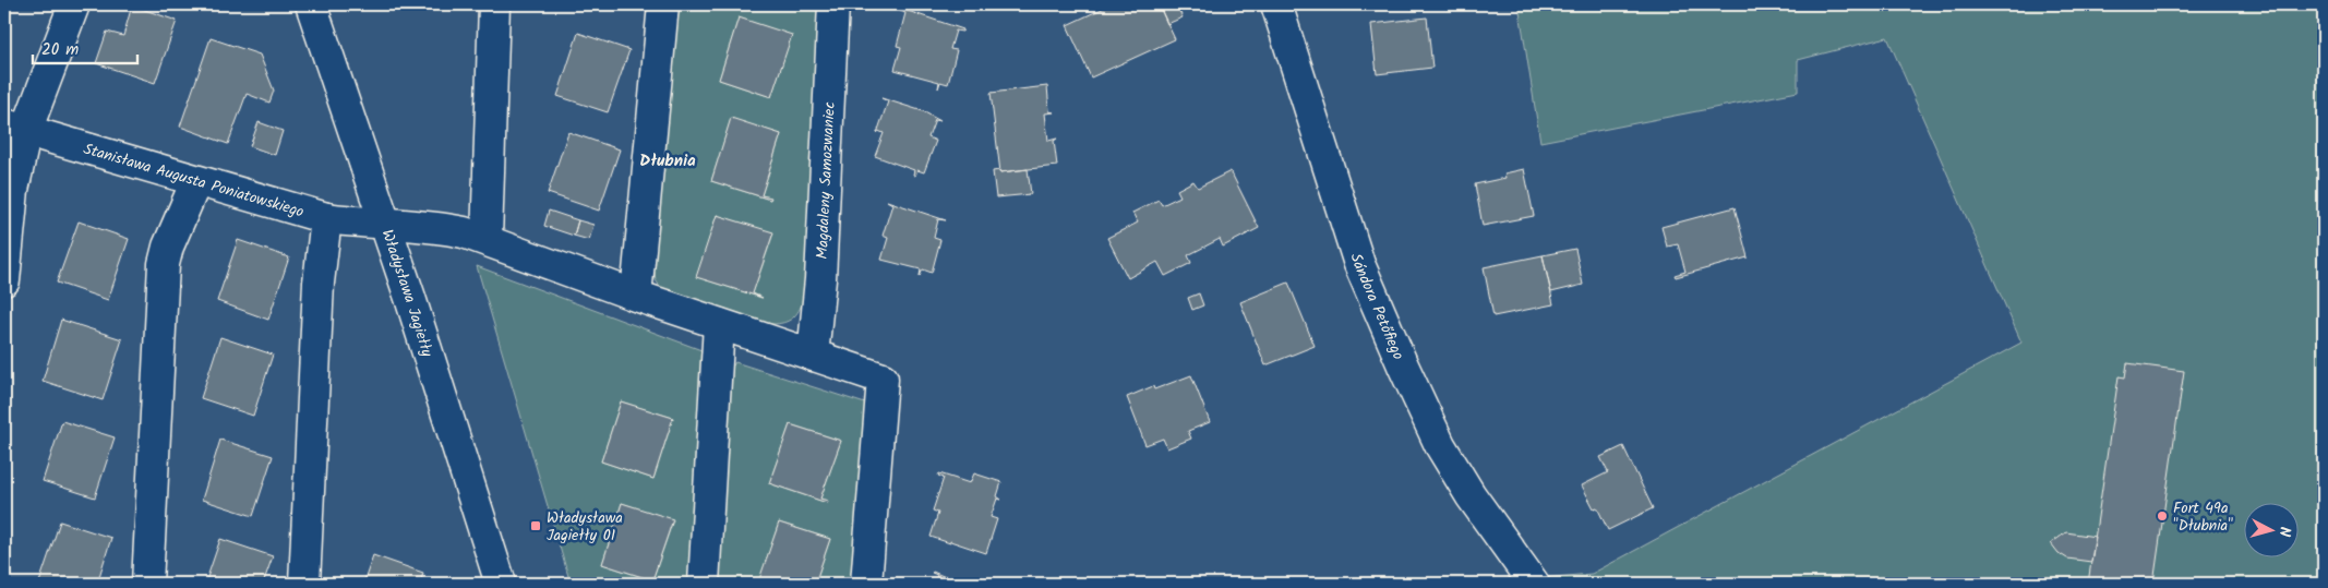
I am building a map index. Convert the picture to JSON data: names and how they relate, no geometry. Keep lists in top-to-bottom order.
{
  "streets": {
    "street": [
      "Stanisława Augusta Poniatowskiego",
      "Magdaleny Samozwaniec",
      "Władysława Jagiełły",
      "Sándora Petőfiego"
    ]
  },
  "crossings": [
    ["Stanisława Augusta Poniatowskiego", "Władysława Jagiełły"]
  ],
  "districts": ["Dłubnia"],
  "places": {
    "other": ["Fort 49a \"Dłubnia\""],
    "transit": ["Władysława Jagiełły 01"]
  },
  "scale_bar": "20 m",
  "north": "right"
}
